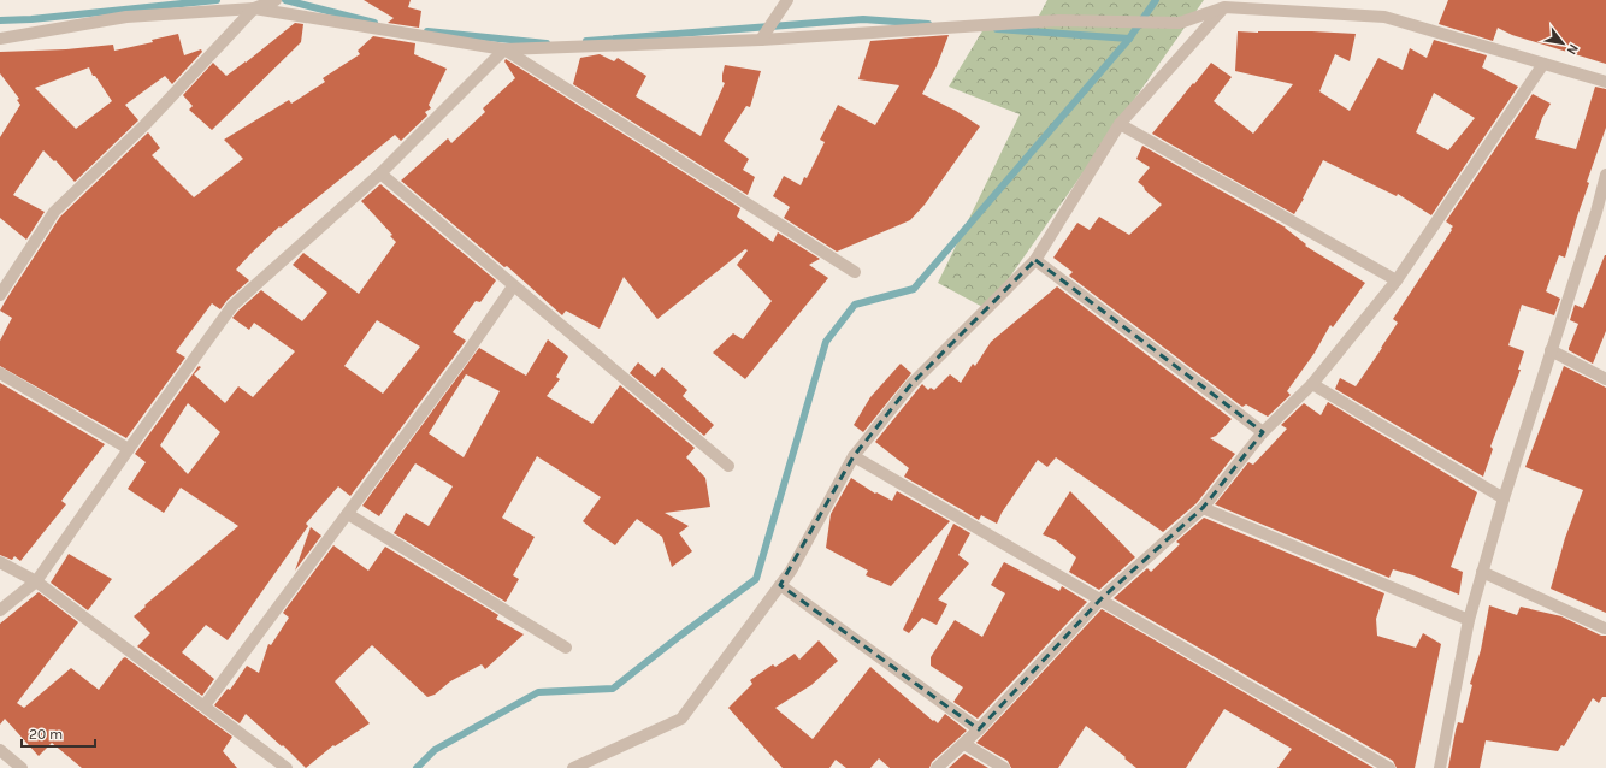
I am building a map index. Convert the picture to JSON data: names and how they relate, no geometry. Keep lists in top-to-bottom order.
{
  "scale_bar": "20 m",
  "north": "bottom right"
}
